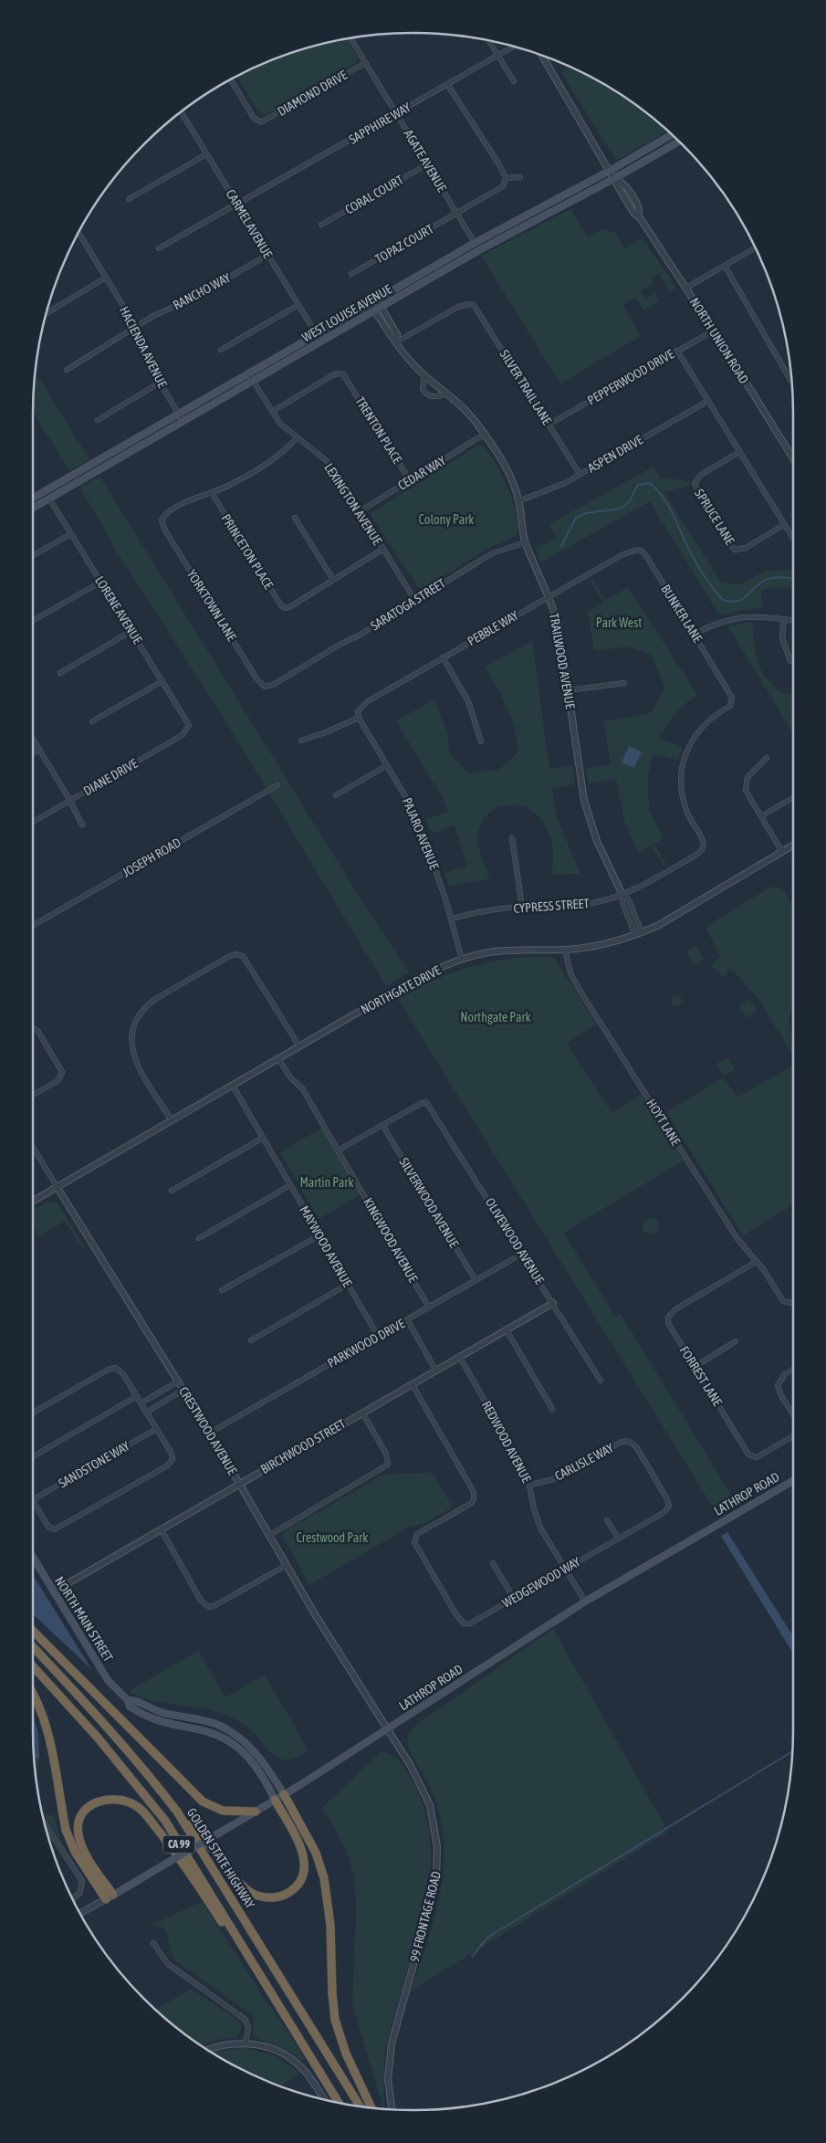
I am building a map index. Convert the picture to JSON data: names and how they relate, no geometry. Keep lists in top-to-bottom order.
{
  "streets": {
    "highway": ["CA 99", "GOLDEN STATE HIGHWAY"],
    "main road": ["WEST LOUISE AVENUE", "LATHROP ROAD", "NORTH MAIN STREET"],
    "street": [
      "DIAMOND DRIVE",
      "SAPPHIRE WAY",
      "AGATE AVENUE",
      "CORAL COURT",
      "CARMEL AVENUE",
      "TOPAZ COURT",
      "RANCHO WAY",
      "NORTH UNION ROAD",
      "HACIENDA AVENUE",
      "PEPPERWOOD DRIVE",
      "SILVER TRAIL LANE",
      "TRENTON PLACE",
      "ASPEN DRIVE",
      "CEDAR WAY",
      "LEXINGTON AVENUE",
      "SPRUCE LANE",
      "PRINCETON PLACE",
      "SARATOGA STREET",
      "YORKTOWN LANE",
      "LORENE AVENUE",
      "BUNKER LANE",
      "PEBBLE WAY",
      "TRAILWOOD AVENUE",
      "DIANE DRIVE",
      "PAJARO AVENUE",
      "JOSEPH ROAD",
      "CYPRESS STREET",
      "NORTHGATE DRIVE",
      "HOYT LANE",
      "SILVERWOOD AVENUE",
      "KINGWOOD AVENUE",
      "OLIVEWOOD AVENUE",
      "MAYWOOD AVENUE",
      "PARKWOOD DRIVE",
      "FORREST LANE",
      "CRESTWOOD AVENUE",
      "REDWOOD AVENUE",
      "BIRCHWOOD STREET",
      "CARLISLE WAY",
      "SANDSTONE WAY",
      "WEDGEWOOD WAY",
      "99 FRONTAGE ROAD"
    ]
  },
  "crossings": [
    ["DIAMOND DRIVE", "AGATE AVENUE"],
    ["SAPPHIRE WAY", "AGATE AVENUE"],
    ["SAPPHIRE WAY", "CARMEL AVENUE"],
    ["AGATE AVENUE", "CORAL COURT"],
    ["AGATE AVENUE", "TOPAZ COURT"],
    ["AGATE AVENUE", "WEST LOUISE AVENUE"],
    ["CARMEL AVENUE", "RANCHO WAY"],
    ["CARMEL AVENUE", "WEST LOUISE AVENUE"],
    ["RANCHO WAY", "HACIENDA AVENUE"],
    ["WEST LOUISE AVENUE", "NORTH UNION ROAD"],
    ["WEST LOUISE AVENUE", "HACIENDA AVENUE"],
    ["WEST LOUISE AVENUE", "LEXINGTON AVENUE"],
    ["WEST LOUISE AVENUE", "LORENE AVENUE"],
    ["WEST LOUISE AVENUE", "TRAILWOOD AVENUE"],
    ["NORTH UNION ROAD", "PEPPERWOOD DRIVE"],
    ["PEPPERWOOD DRIVE", "SILVER TRAIL LANE"],
    ["SILVER TRAIL LANE", "ASPEN DRIVE"],
    ["SILVER TRAIL LANE", "TRAILWOOD AVENUE"],
    ["TRENTON PLACE", "CEDAR WAY"],
    ["TRENTON PLACE", "LEXINGTON AVENUE"],
    ["ASPEN DRIVE", "TRAILWOOD AVENUE"],
    ["CEDAR WAY", "LEXINGTON AVENUE"],
    ["CEDAR WAY", "TRAILWOOD AVENUE"],
    ["LEXINGTON AVENUE", "SARATOGA STREET"],
    ["PRINCETON PLACE", "YORKTOWN LANE"],
    ["SARATOGA STREET", "YORKTOWN LANE"],
    ["SARATOGA STREET", "TRAILWOOD AVENUE"],
    ["LORENE AVENUE", "DIANE DRIVE"],
    ["BUNKER LANE", "PEBBLE WAY"],
    ["BUNKER LANE", "CYPRESS STREET"],
    ["PEBBLE WAY", "TRAILWOOD AVENUE"],
    ["PEBBLE WAY", "PAJARO AVENUE"],
    ["TRAILWOOD AVENUE", "CYPRESS STREET"],
    ["TRAILWOOD AVENUE", "NORTHGATE DRIVE"],
    ["PAJARO AVENUE", "CYPRESS STREET"],
    ["PAJARO AVENUE", "NORTHGATE DRIVE"],
    ["NORTHGATE DRIVE", "HOYT LANE"],
    ["NORTHGATE DRIVE", "KINGWOOD AVENUE"],
    ["NORTHGATE DRIVE", "MAYWOOD AVENUE"],
    ["NORTHGATE DRIVE", "CRESTWOOD AVENUE"],
    ["HOYT LANE", "FORREST LANE"],
    ["SILVERWOOD AVENUE", "OLIVEWOOD AVENUE"],
    ["SILVERWOOD AVENUE", "PARKWOOD DRIVE"],
    ["KINGWOOD AVENUE", "PARKWOOD DRIVE"],
    ["OLIVEWOOD AVENUE", "PARKWOOD DRIVE"],
    ["OLIVEWOOD AVENUE", "BIRCHWOOD STREET"],
    ["MAYWOOD AVENUE", "PARKWOOD DRIVE"],
    ["PARKWOOD DRIVE", "CRESTWOOD AVENUE"],
    ["CRESTWOOD AVENUE", "BIRCHWOOD STREET"],
    ["CRESTWOOD AVENUE", "LATHROP ROAD"],
    ["CRESTWOOD AVENUE", "99 FRONTAGE ROAD"],
    ["REDWOOD AVENUE", "BIRCHWOOD STREET"],
    ["REDWOOD AVENUE", "CARLISLE WAY"],
    ["REDWOOD AVENUE", "LATHROP ROAD"],
    ["REDWOOD AVENUE", "WEDGEWOOD WAY"],
    ["BIRCHWOOD STREET", "WEDGEWOOD WAY"],
    ["BIRCHWOOD STREET", "NORTH MAIN STREET"],
    ["CARLISLE WAY", "WEDGEWOOD WAY"],
    ["LATHROP ROAD", "NORTH MAIN STREET"],
    ["LATHROP ROAD", "99 FRONTAGE ROAD"]
  ],
  "parks": [
    "Colony Park",
    "Park West",
    "Northgate Park",
    "Martin Park",
    "Crestwood Park"
  ]
}
